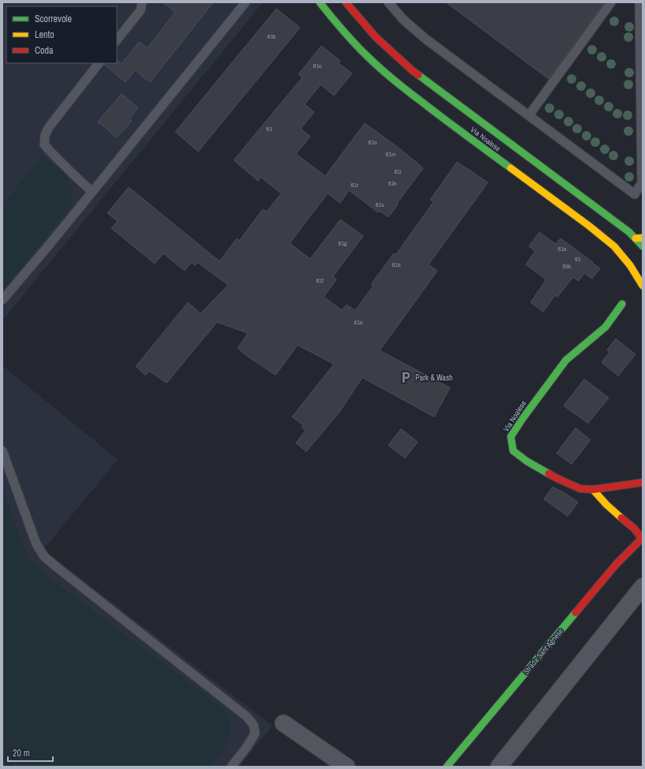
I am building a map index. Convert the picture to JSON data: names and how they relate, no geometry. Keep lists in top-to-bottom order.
{
  "streets": {
    "main road": ["Via Noalese", "Strada Sant'Agnese"]
  },
  "crossings": [
    ["Via Noalese", "Strada Sant'Agnese"]
  ],
  "places": {
    "parking": ["Park & Wash"]
  },
  "house_numbers": [
    "63b",
    "61u",
    "63",
    "61n",
    "61m",
    "61i",
    "61k",
    "61r",
    "61s",
    "61g",
    "61a",
    "61",
    "61d",
    "59h",
    "61f",
    "61e"
  ],
  "legend": ["Scorrevole", "Lento", "Coda"],
  "scale_bar": "20 m"
}
